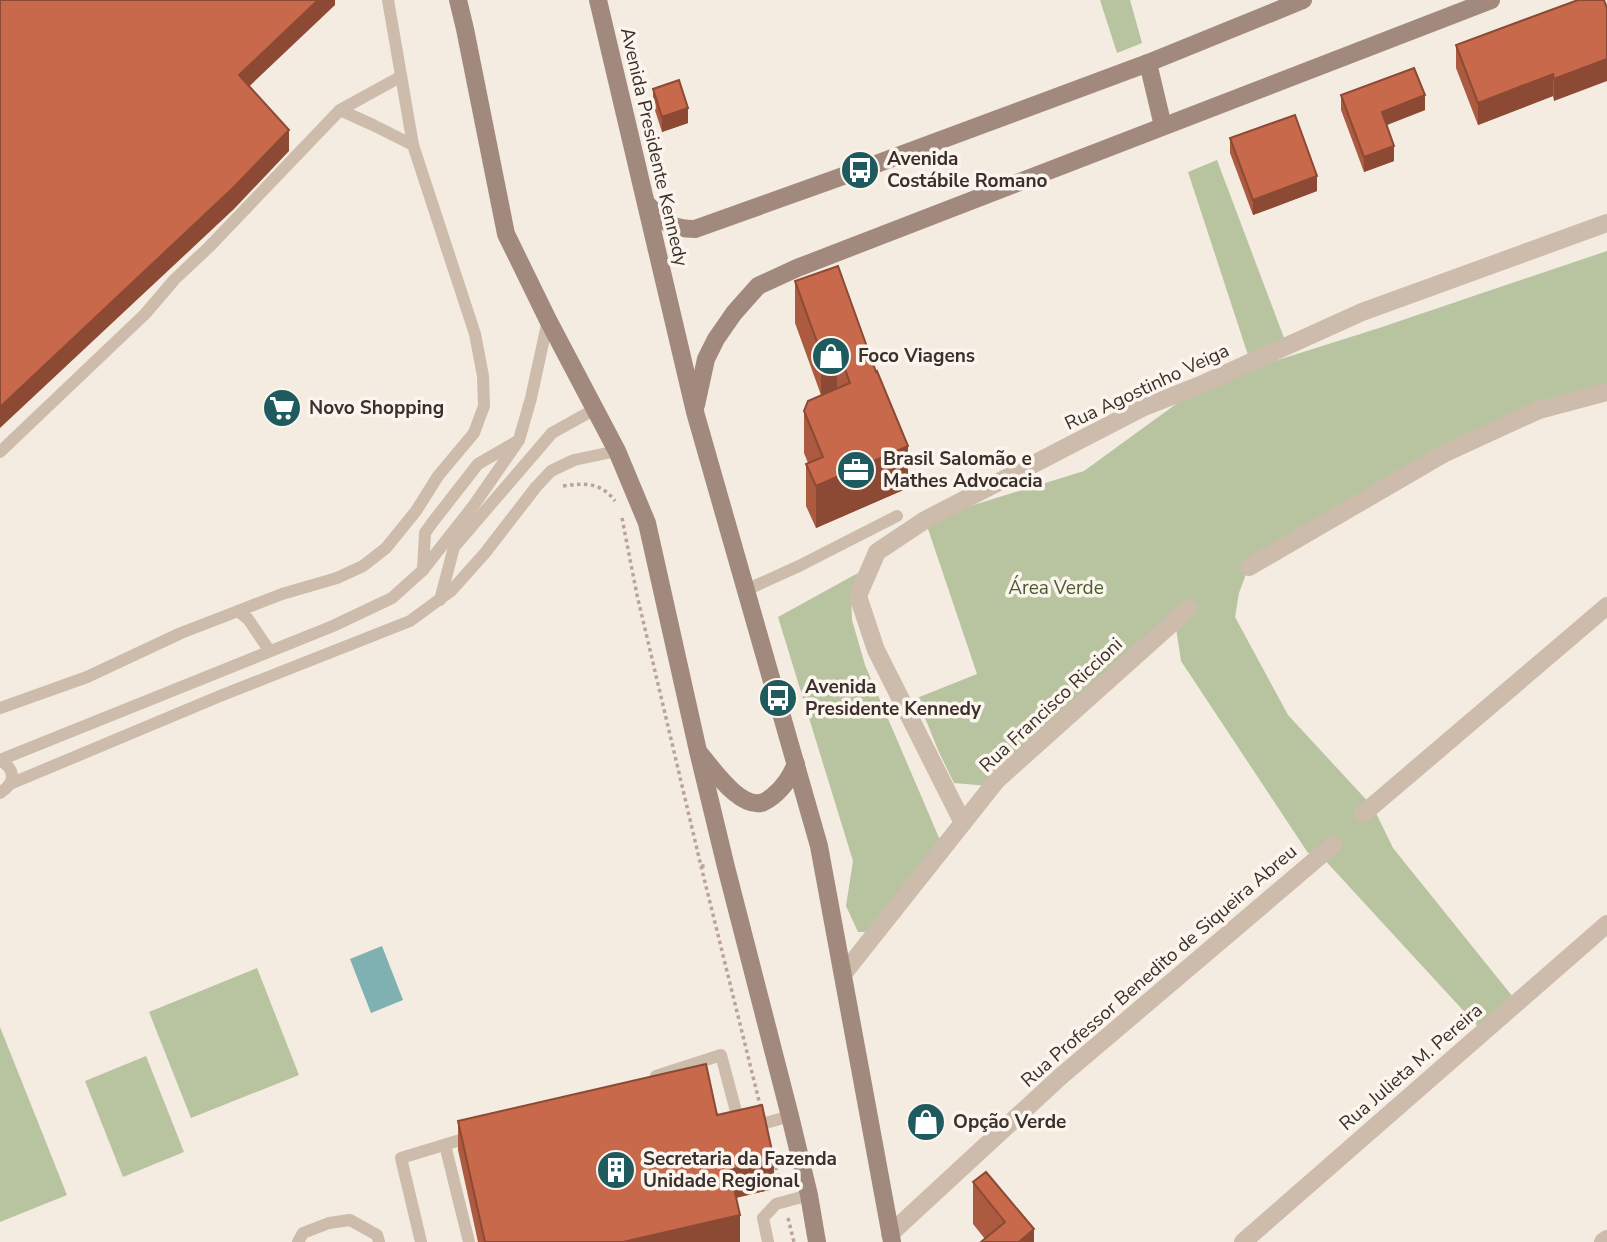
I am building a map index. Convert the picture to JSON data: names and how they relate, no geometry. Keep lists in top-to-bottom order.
{
  "streets": {
    "main road": ["Avenida Presidente Kennedy"],
    "street": [
      "Rua Agostinho Veiga",
      "Rua Francisco Riccioni",
      "Rua Professor Benedito de Siqueira Abreu",
      "Rua Julieta M. Pereira"
    ]
  },
  "crossings": [
    ["Avenida Presidente Kennedy", "Rua Francisco Riccioni"],
    ["Avenida Presidente Kennedy", "Rua Professor Benedito de Siqueira Abreu"],
    ["Rua Agostinho Veiga", "Rua Francisco Riccioni"]
  ],
  "parks": ["Área Verde"],
  "places": {
    "bus stop": ["Avenida Costábile Romano", "Avenida Presidente Kennedy"],
    "shop": ["Foco Viagens", "Opção Verde"],
    "supermarket": ["Novo Shopping"],
    "office": ["Brasil Salomão e Mathes Advocacia"],
    "building": ["Secretaria da Fazenda Unidade Regional"]
  }
}
